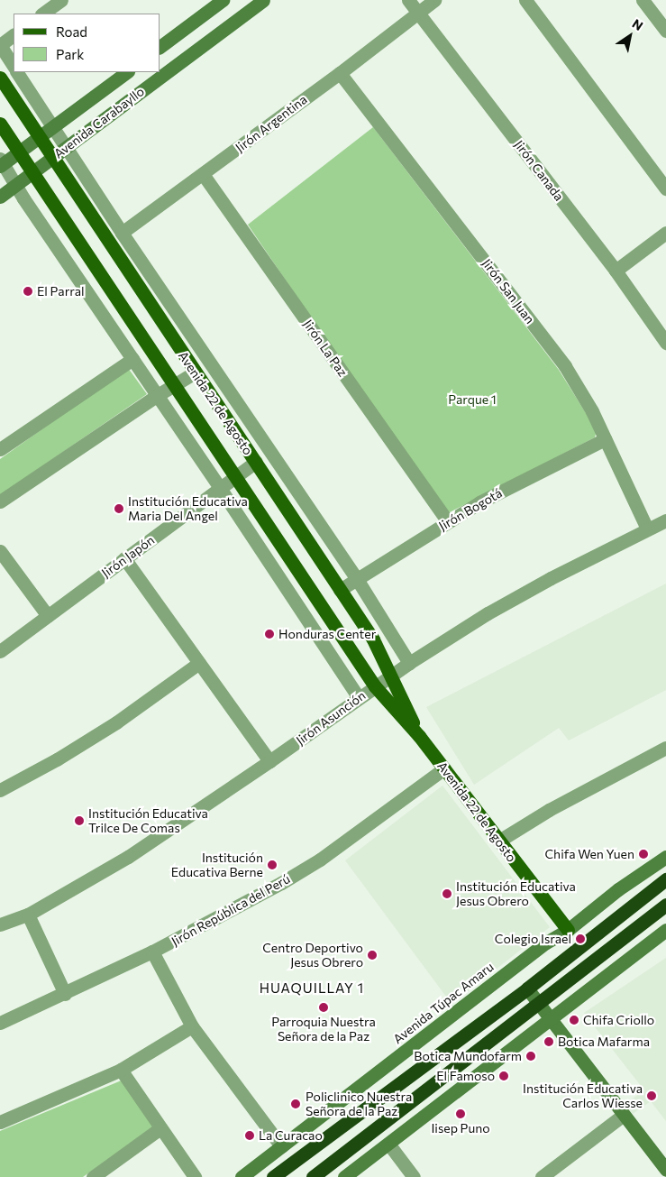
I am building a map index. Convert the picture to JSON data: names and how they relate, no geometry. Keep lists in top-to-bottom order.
{
  "streets": {
    "main road": ["Avenida Carabayllo", "Avenida 22 de Agosto", "Avenida Túpac Amaru"],
    "street": [
      "Jirón Argentina",
      "Jirón Canada",
      "Jirón San Juan",
      "Jirón La Paz",
      "Jirón Bogotá",
      "Jirón Japón",
      "Jirón Asunción",
      "Jirón República del Perú"
    ]
  },
  "crossings": [
    ["Avenida Carabayllo", "Avenida 22 de Agosto"],
    ["Jirón Argentina", "Jirón Canada"],
    ["Jirón Argentina", "Jirón San Juan"],
    ["Jirón Argentina", "Jirón La Paz"],
    ["Jirón Argentina", "Avenida 22 de Agosto"],
    ["Jirón San Juan", "Jirón Bogotá"],
    ["Jirón San Juan", "Jirón Asunción"],
    ["Jirón La Paz", "Jirón Bogotá"],
    ["Avenida 22 de Agosto", "Jirón Bogotá"],
    ["Avenida 22 de Agosto", "Jirón Japón"],
    ["Avenida 22 de Agosto", "Jirón Asunción"],
    ["Avenida 22 de Agosto", "Jirón República del Perú"],
    ["Avenida 22 de Agosto", "Avenida Túpac Amaru"]
  ],
  "districts": ["HUAQUILLAY 1"],
  "parks": ["Parque 1"],
  "places": [
    "El Parral",
    "Institución Educativa Maria Del Angel",
    "Honduras Center",
    "Institución Educativa Trilce De Comas",
    "Chifa Wen Yuen",
    "Institución Educativa Berne",
    "Institución Educativa Jesus Obrero",
    "Colegio Israel",
    "Centro Deportivo Jesus Obrero",
    "Parroquia Nuestra Señora de la Paz",
    "Chifa Criollo",
    "Botica Mafarma",
    "Botica Mundofarm",
    "El Famoso",
    "Institución Educativa Carlos Wiesse",
    "Policlinico Nuestra Señora de la Paz",
    "Iisep Puno",
    "La Curacao"
  ],
  "legend": ["Road", "Park"],
  "north": "top right"
}
